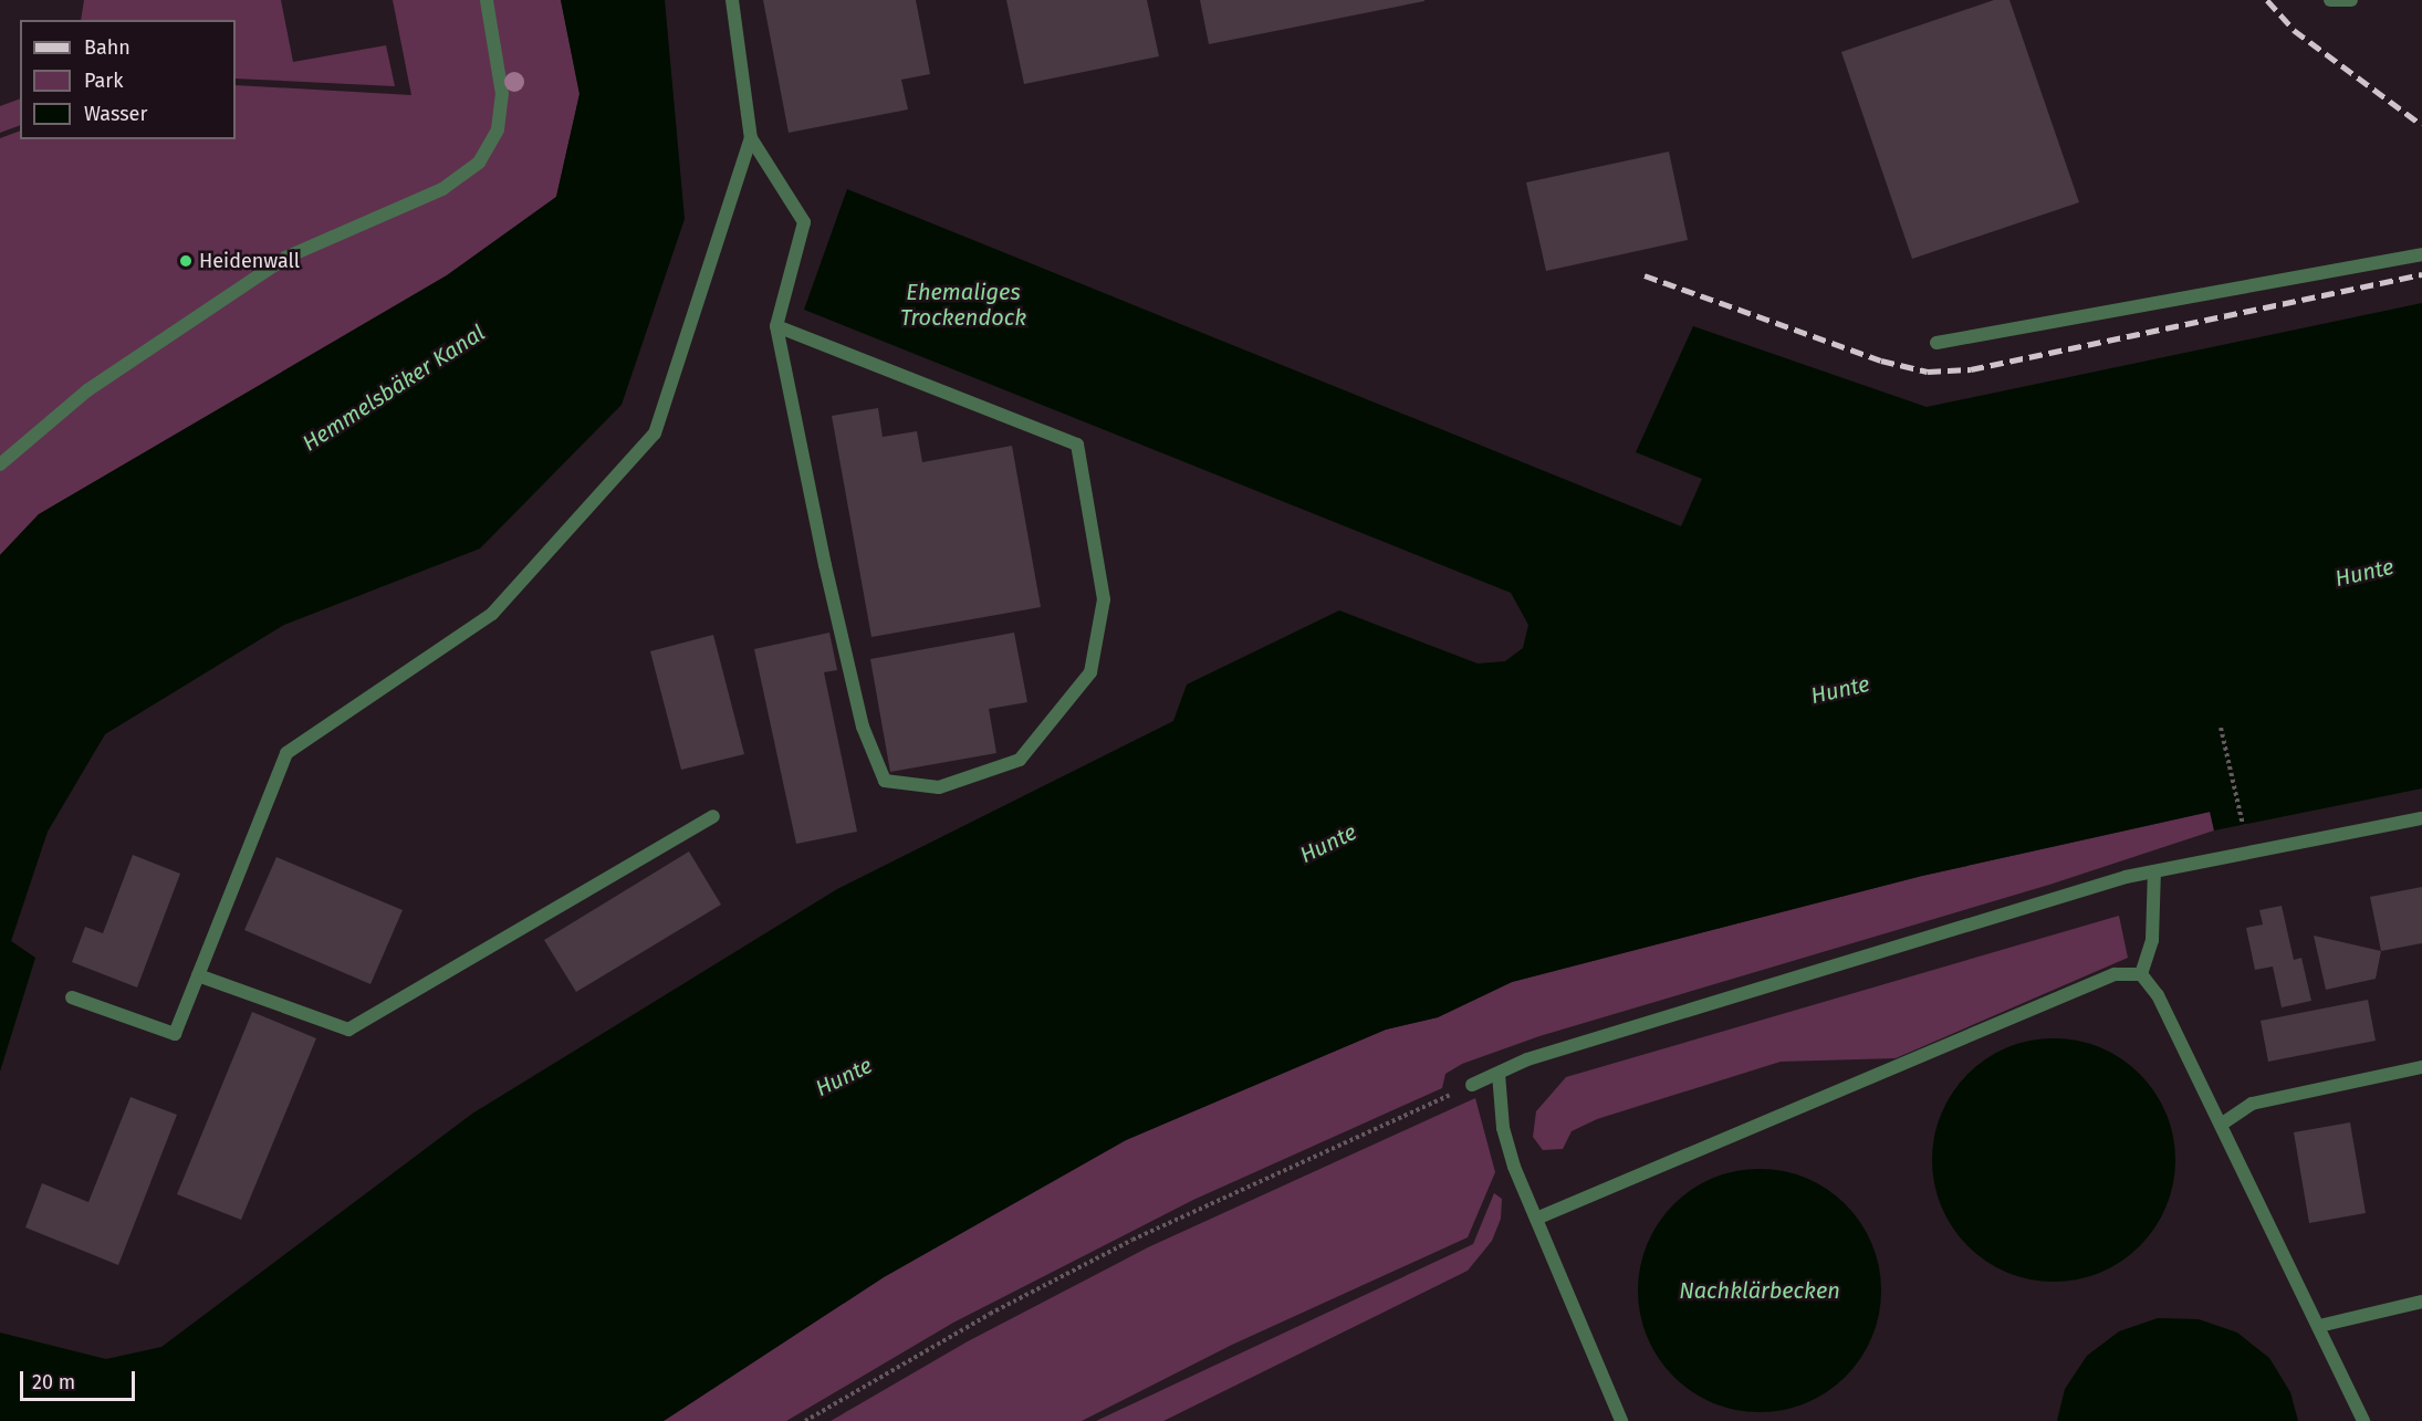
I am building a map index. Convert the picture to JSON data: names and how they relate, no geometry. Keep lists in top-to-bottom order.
{
  "water": [
    "Ehemaliges Trockendock",
    "Hemmelsbäker Kanal",
    "Hunte",
    "Nachklärbecken"
  ],
  "places": ["Heidenwall"],
  "legend": ["Bahn", "Park", "Wasser"],
  "scale_bar": "20 m"
}
